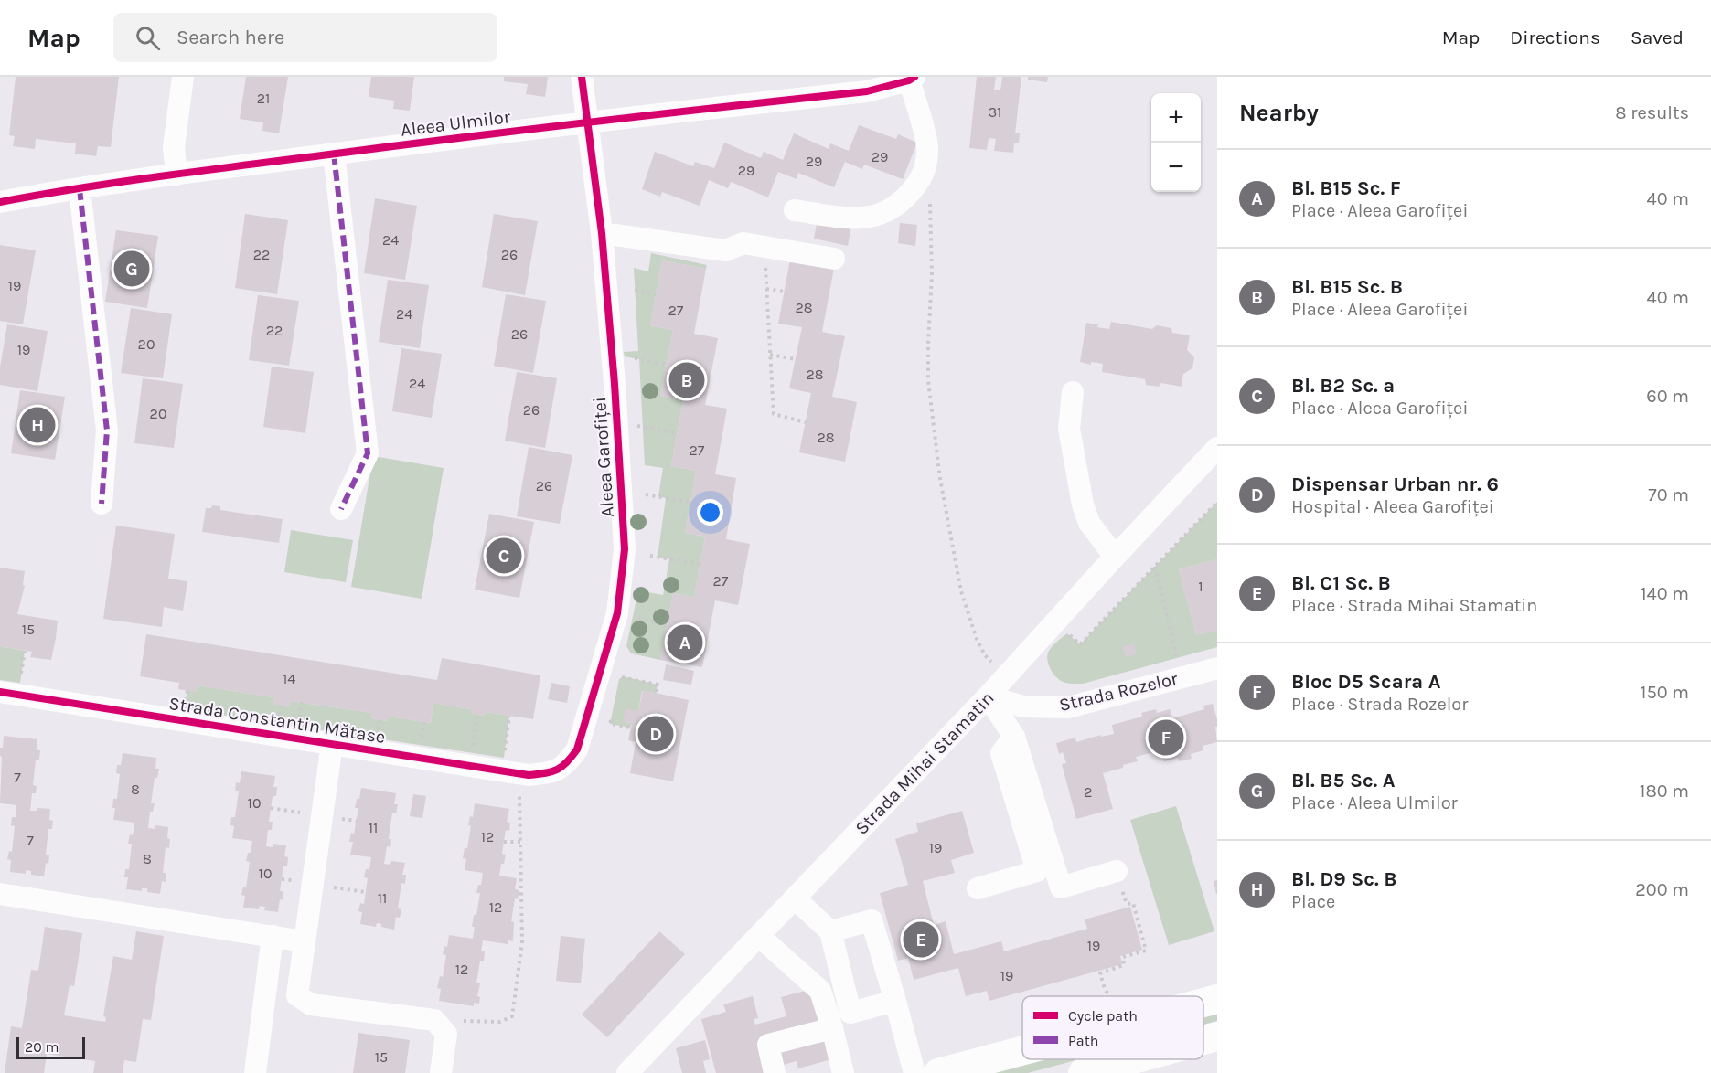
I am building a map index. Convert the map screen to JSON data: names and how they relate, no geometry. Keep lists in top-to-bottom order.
{
  "streets": {
    "street": [
      "Aleea Ulmilor",
      "Aleea Garofiței",
      "Strada Rozelor",
      "Strada Constantin Mătase",
      "Strada Mihai Stamatin"
    ]
  },
  "crossings": [
    ["Aleea Ulmilor", "Aleea Garofiței"],
    ["Aleea Garofiței", "Strada Constantin Mătase"],
    ["Strada Rozelor", "Strada Mihai Stamatin"]
  ],
  "house_numbers": [
    "21",
    "31",
    "29",
    "29",
    "29",
    "24",
    "22",
    "26",
    "19",
    "28",
    "27",
    "24",
    "22",
    "26",
    "20",
    "19",
    "28",
    "24",
    "26",
    "20",
    "28",
    "27",
    "26",
    "27",
    "1",
    "15",
    "14",
    "7",
    "8",
    "2",
    "10",
    "11",
    "12",
    "7",
    "19",
    "8",
    "10",
    "11",
    "12",
    "19",
    "12",
    "19",
    "15"
  ],
  "legend": ["Cycle path", "Path"],
  "scale_bar": "20 m",
  "page": {
    "header": "Map",
    "search": "Search here",
    "nav": ["Map", "Directions", "Saved"],
    "heading": ["Nearby", "8 results"],
    "map_buttons": ["+", "−"],
    "list": [
      {
        "mark": "A",
        "name": "Bl. B15 Sc. F",
        "note": "Place · Aleea Garofiței",
        "value": "40 m"
      },
      {
        "mark": "B",
        "name": "Bl. B15 Sc. B",
        "note": "Place · Aleea Garofiței",
        "value": "40 m"
      },
      {
        "mark": "C",
        "name": "Bl. B2 Sc. a",
        "note": "Place · Aleea Garofiței",
        "value": "60 m"
      },
      {
        "mark": "D",
        "name": "Dispensar Urban nr. 6",
        "note": "Hospital · Aleea Garofiței",
        "value": "70 m"
      },
      {
        "mark": "E",
        "name": "Bl. C1 Sc. B",
        "note": "Place · Strada Mihai Stamatin",
        "value": "140 m"
      },
      {
        "mark": "F",
        "name": "Bloc D5 Scara A",
        "note": "Place · Strada Rozelor",
        "value": "150 m"
      },
      {
        "mark": "G",
        "name": "Bl. B5 Sc. A",
        "note": "Place · Aleea Ulmilor",
        "value": "180 m"
      },
      {
        "mark": "H",
        "name": "Bl. D9 Sc. B",
        "note": "Place",
        "value": "200 m"
      }
    ],
    "pins": [
      "G",
      "B",
      "H",
      "C",
      "A",
      "D",
      "F",
      "E"
    ],
    "scale": "20 m"
  }
}
